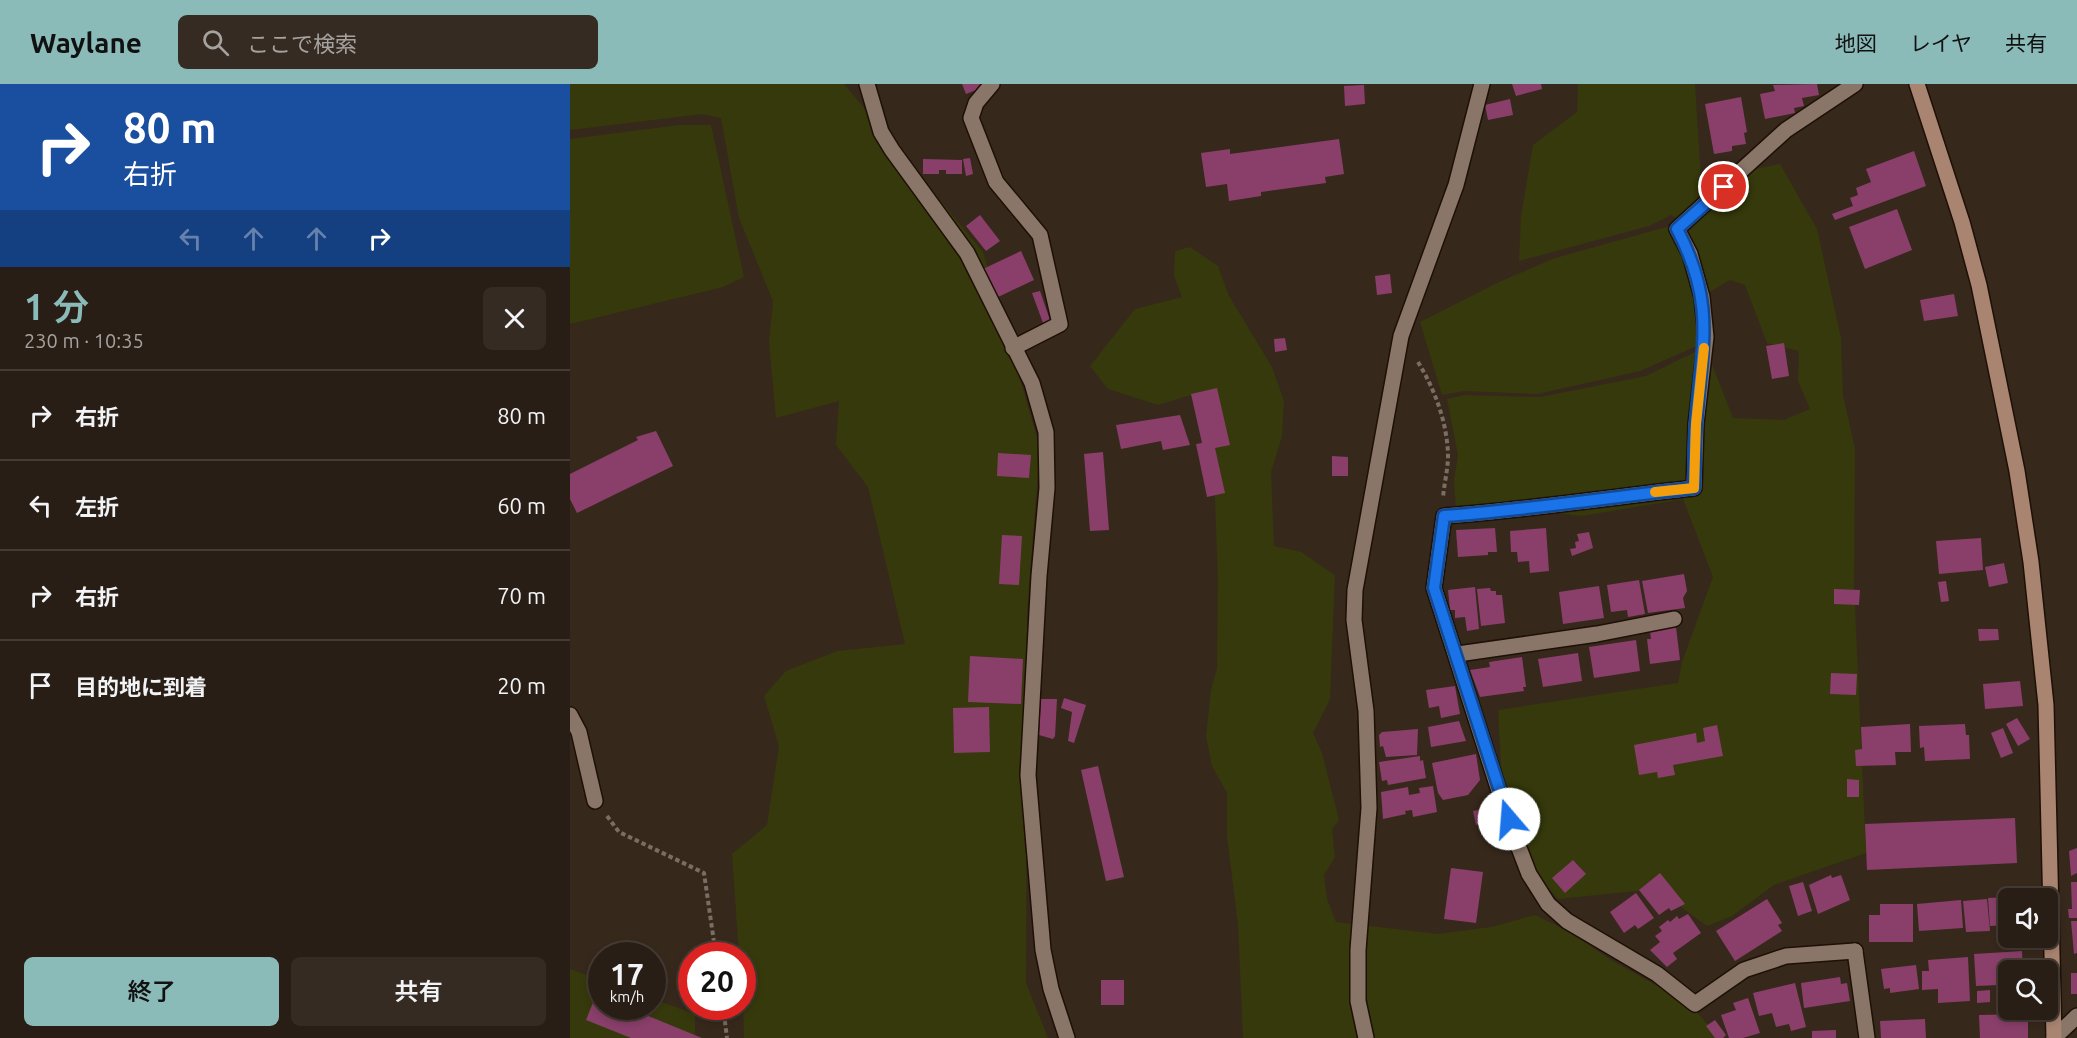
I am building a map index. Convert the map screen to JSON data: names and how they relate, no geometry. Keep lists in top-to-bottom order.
{
  "page": {
    "header": "Waylane",
    "search": "ここで検索",
    "nav": ["地図", "レイヤ", "共有"],
    "turn": ["80 m", "右折"],
    "heading": ["1 分", "230 m · 10:35"],
    "list": [
      {
        "name": "右折",
        "value": "80 m"
      },
      {
        "name": "左折",
        "value": "60 m"
      },
      {
        "name": "右折",
        "value": "70 m"
      },
      {
        "name": "目的地に到着",
        "value": "20 m"
      }
    ],
    "speed": "17 km/h",
    "limit": "20",
    "buttons": ["終了", "共有"]
  }
}
